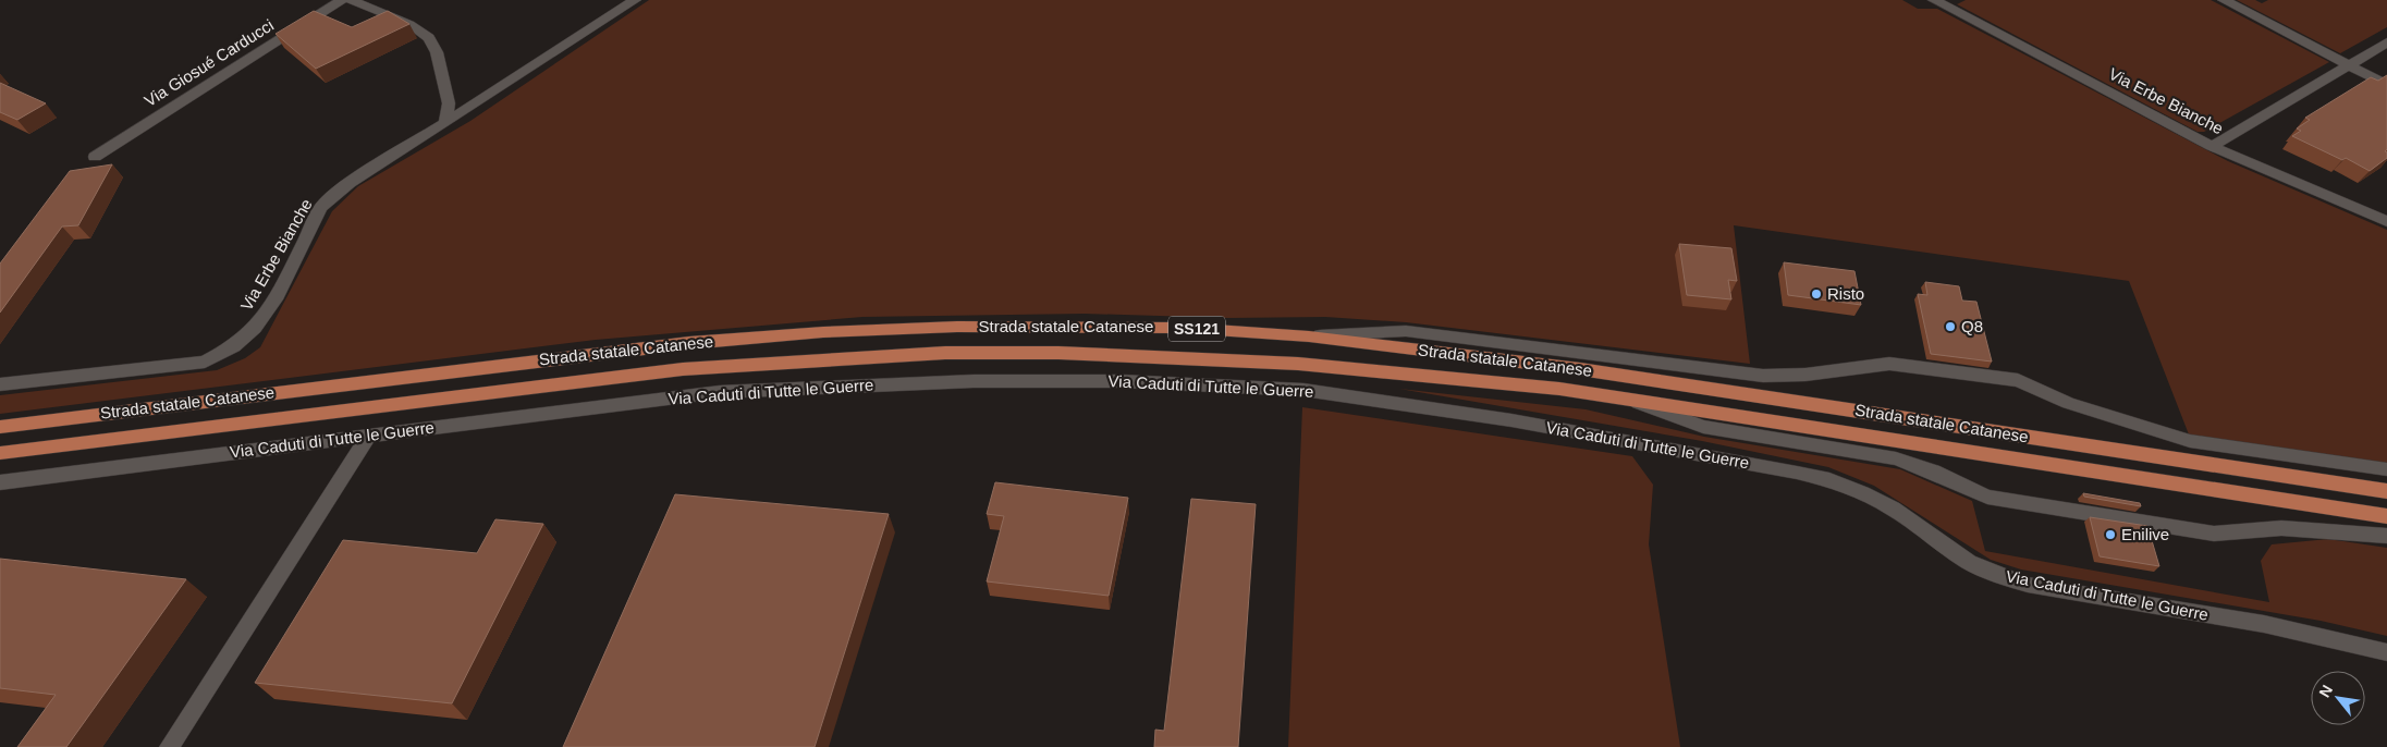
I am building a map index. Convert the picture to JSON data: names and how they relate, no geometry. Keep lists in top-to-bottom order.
{
  "streets": {
    "main road": ["Strada statale Catanese", "SS121"],
    "street": ["Via Giosué Carducci", "Via Erbe Bianche", "Via Caduti di Tutte le Guerre"]
  },
  "places": ["Risto", "Q8", "Enilive"],
  "north": "top left"
}
